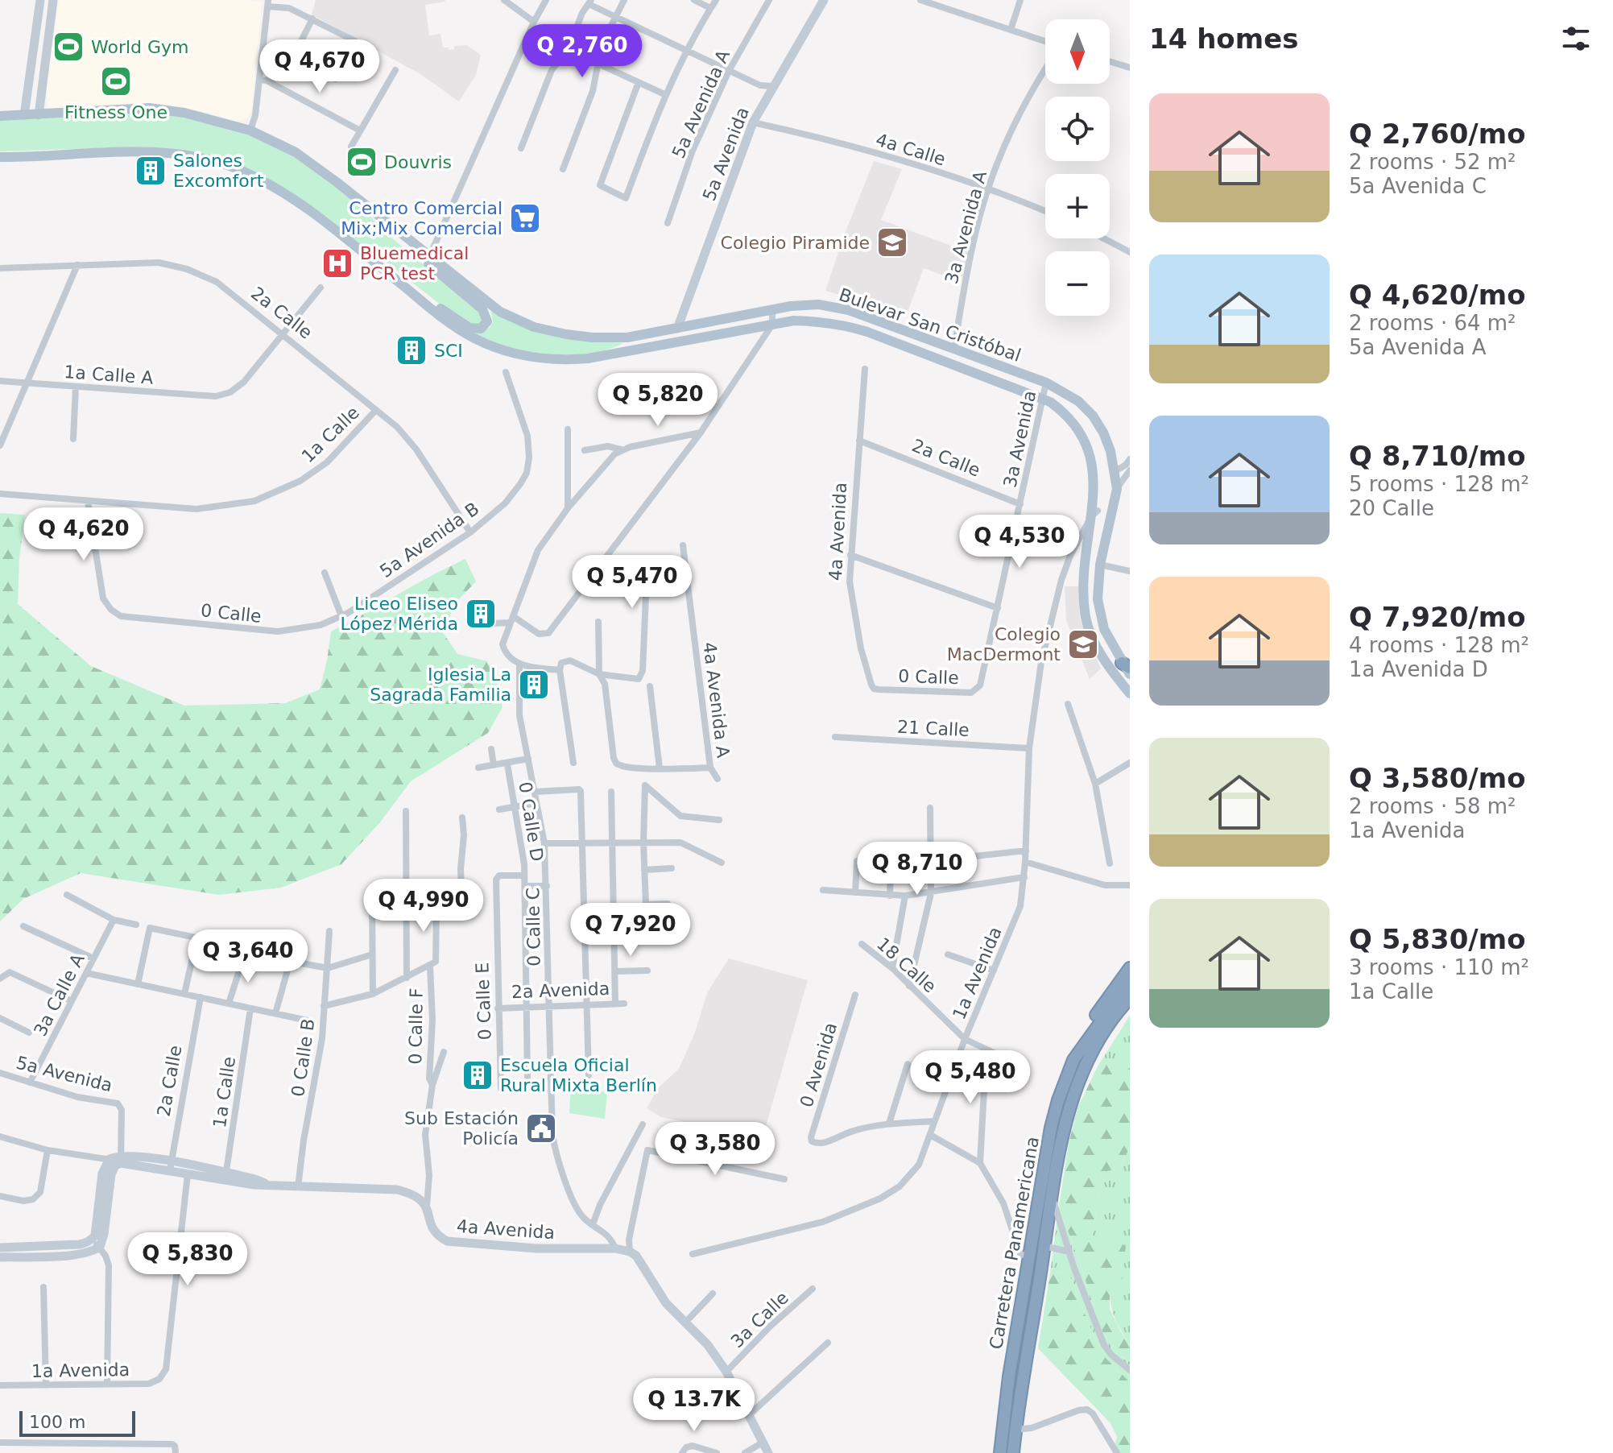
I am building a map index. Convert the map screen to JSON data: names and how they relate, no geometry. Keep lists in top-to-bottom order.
{
  "streets": {
    "highway": ["Carretera Panamericana"],
    "main road": ["Bulevar San Cristóbal"],
    "street": [
      "5a Avenida A",
      "4a Calle",
      "5a Avenida",
      "3a Avenida A",
      "2a Calle",
      "1a Calle A",
      "1a Calle",
      "3a Avenida",
      "4a Avenida",
      "5a Avenida B",
      "0 Calle",
      "4a Avenida A",
      "21 Calle",
      "0 Calle D",
      "0 Calle C",
      "18 Calle",
      "1a Avenida",
      "2a Avenida",
      "3a Calle A",
      "0 Calle E",
      "0 Calle F",
      "0 Calle B",
      "0 Avenida",
      "3a Calle"
    ]
  },
  "crossings": [
    ["4a Calle", "5a Avenida"],
    ["4a Calle", "3a Avenida A"],
    ["5a Avenida", "Bulevar San Cristóbal"],
    ["5a Avenida", "3a Calle A"],
    ["3a Avenida A", "Bulevar San Cristóbal"],
    ["2a Calle", "1a Calle A"],
    ["2a Calle", "1a Calle"],
    ["2a Calle", "3a Avenida"],
    ["2a Calle", "4a Avenida"],
    ["2a Calle", "5a Avenida B"],
    ["Bulevar San Cristóbal", "3a Avenida"],
    ["Bulevar San Cristóbal", "1a Avenida"],
    ["1a Calle", "0 Calle"],
    ["3a Avenida", "0 Calle"],
    ["4a Avenida", "0 Calle"],
    ["4a Avenida", "0 Calle C"],
    ["4a Avenida", "0 Calle F"],
    ["5a Avenida B", "0 Calle"],
    ["21 Calle", "1a Avenida"],
    ["0 Calle D", "2a Avenida"],
    ["0 Calle D", "0 Calle E"],
    ["0 Calle C", "2a Avenida"],
    ["18 Calle", "1a Avenida"],
    ["2a Avenida", "0 Calle E"]
  ],
  "places": {
    "sports": ["World Gym", "Fitness One", "Douvris"],
    "building": [
      "Salones Excomfort",
      "SCI",
      "Liceo Eliseo López Mérida",
      "Iglesia La Sagrada Familia",
      "Escuela Oficial Rural Mixta Berlín"
    ],
    "supermarket": ["Centro Comercial Mix;Mix Comercial"],
    "school or university": ["Colegio Piramide", "Colegio MacDermont"],
    "hospital": ["Bluemedical PCR test"],
    "public building": ["Sub Estación Policía"]
  },
  "scale_bar": "100 m",
  "north": "bottom",
  "page": {
    "heading": "14 homes",
    "map_buttons": ["+", "−"],
    "price": [
      "Q 2,760",
      "Q 4,670",
      "Q 5,820",
      "Q 4,620",
      "Q 4,530",
      "Q 5,470",
      "Q 8,710",
      "Q 4,990",
      "Q 7,920",
      "Q 3,640",
      "Q 5,480",
      "Q 3,580",
      "Q 5,830",
      "Q 13.7K"
    ],
    "list": [
      {
        "name": "Q 2,760/mo",
        "note": "2 rooms · 52 m² · 5a Avenida C"
      },
      {
        "name": "Q 4,620/mo",
        "note": "2 rooms · 64 m² · 5a Avenida A"
      },
      {
        "name": "Q 8,710/mo",
        "note": "5 rooms · 128 m² · 20 Calle"
      },
      {
        "name": "Q 7,920/mo",
        "note": "4 rooms · 128 m² · 1a Avenida D"
      },
      {
        "name": "Q 3,580/mo",
        "note": "2 rooms · 58 m² · 1a Avenida"
      },
      {
        "name": "Q 5,830/mo",
        "note": "3 rooms · 110 m² · 1a Calle"
      }
    ],
    "scale": "100 m"
  }
}
